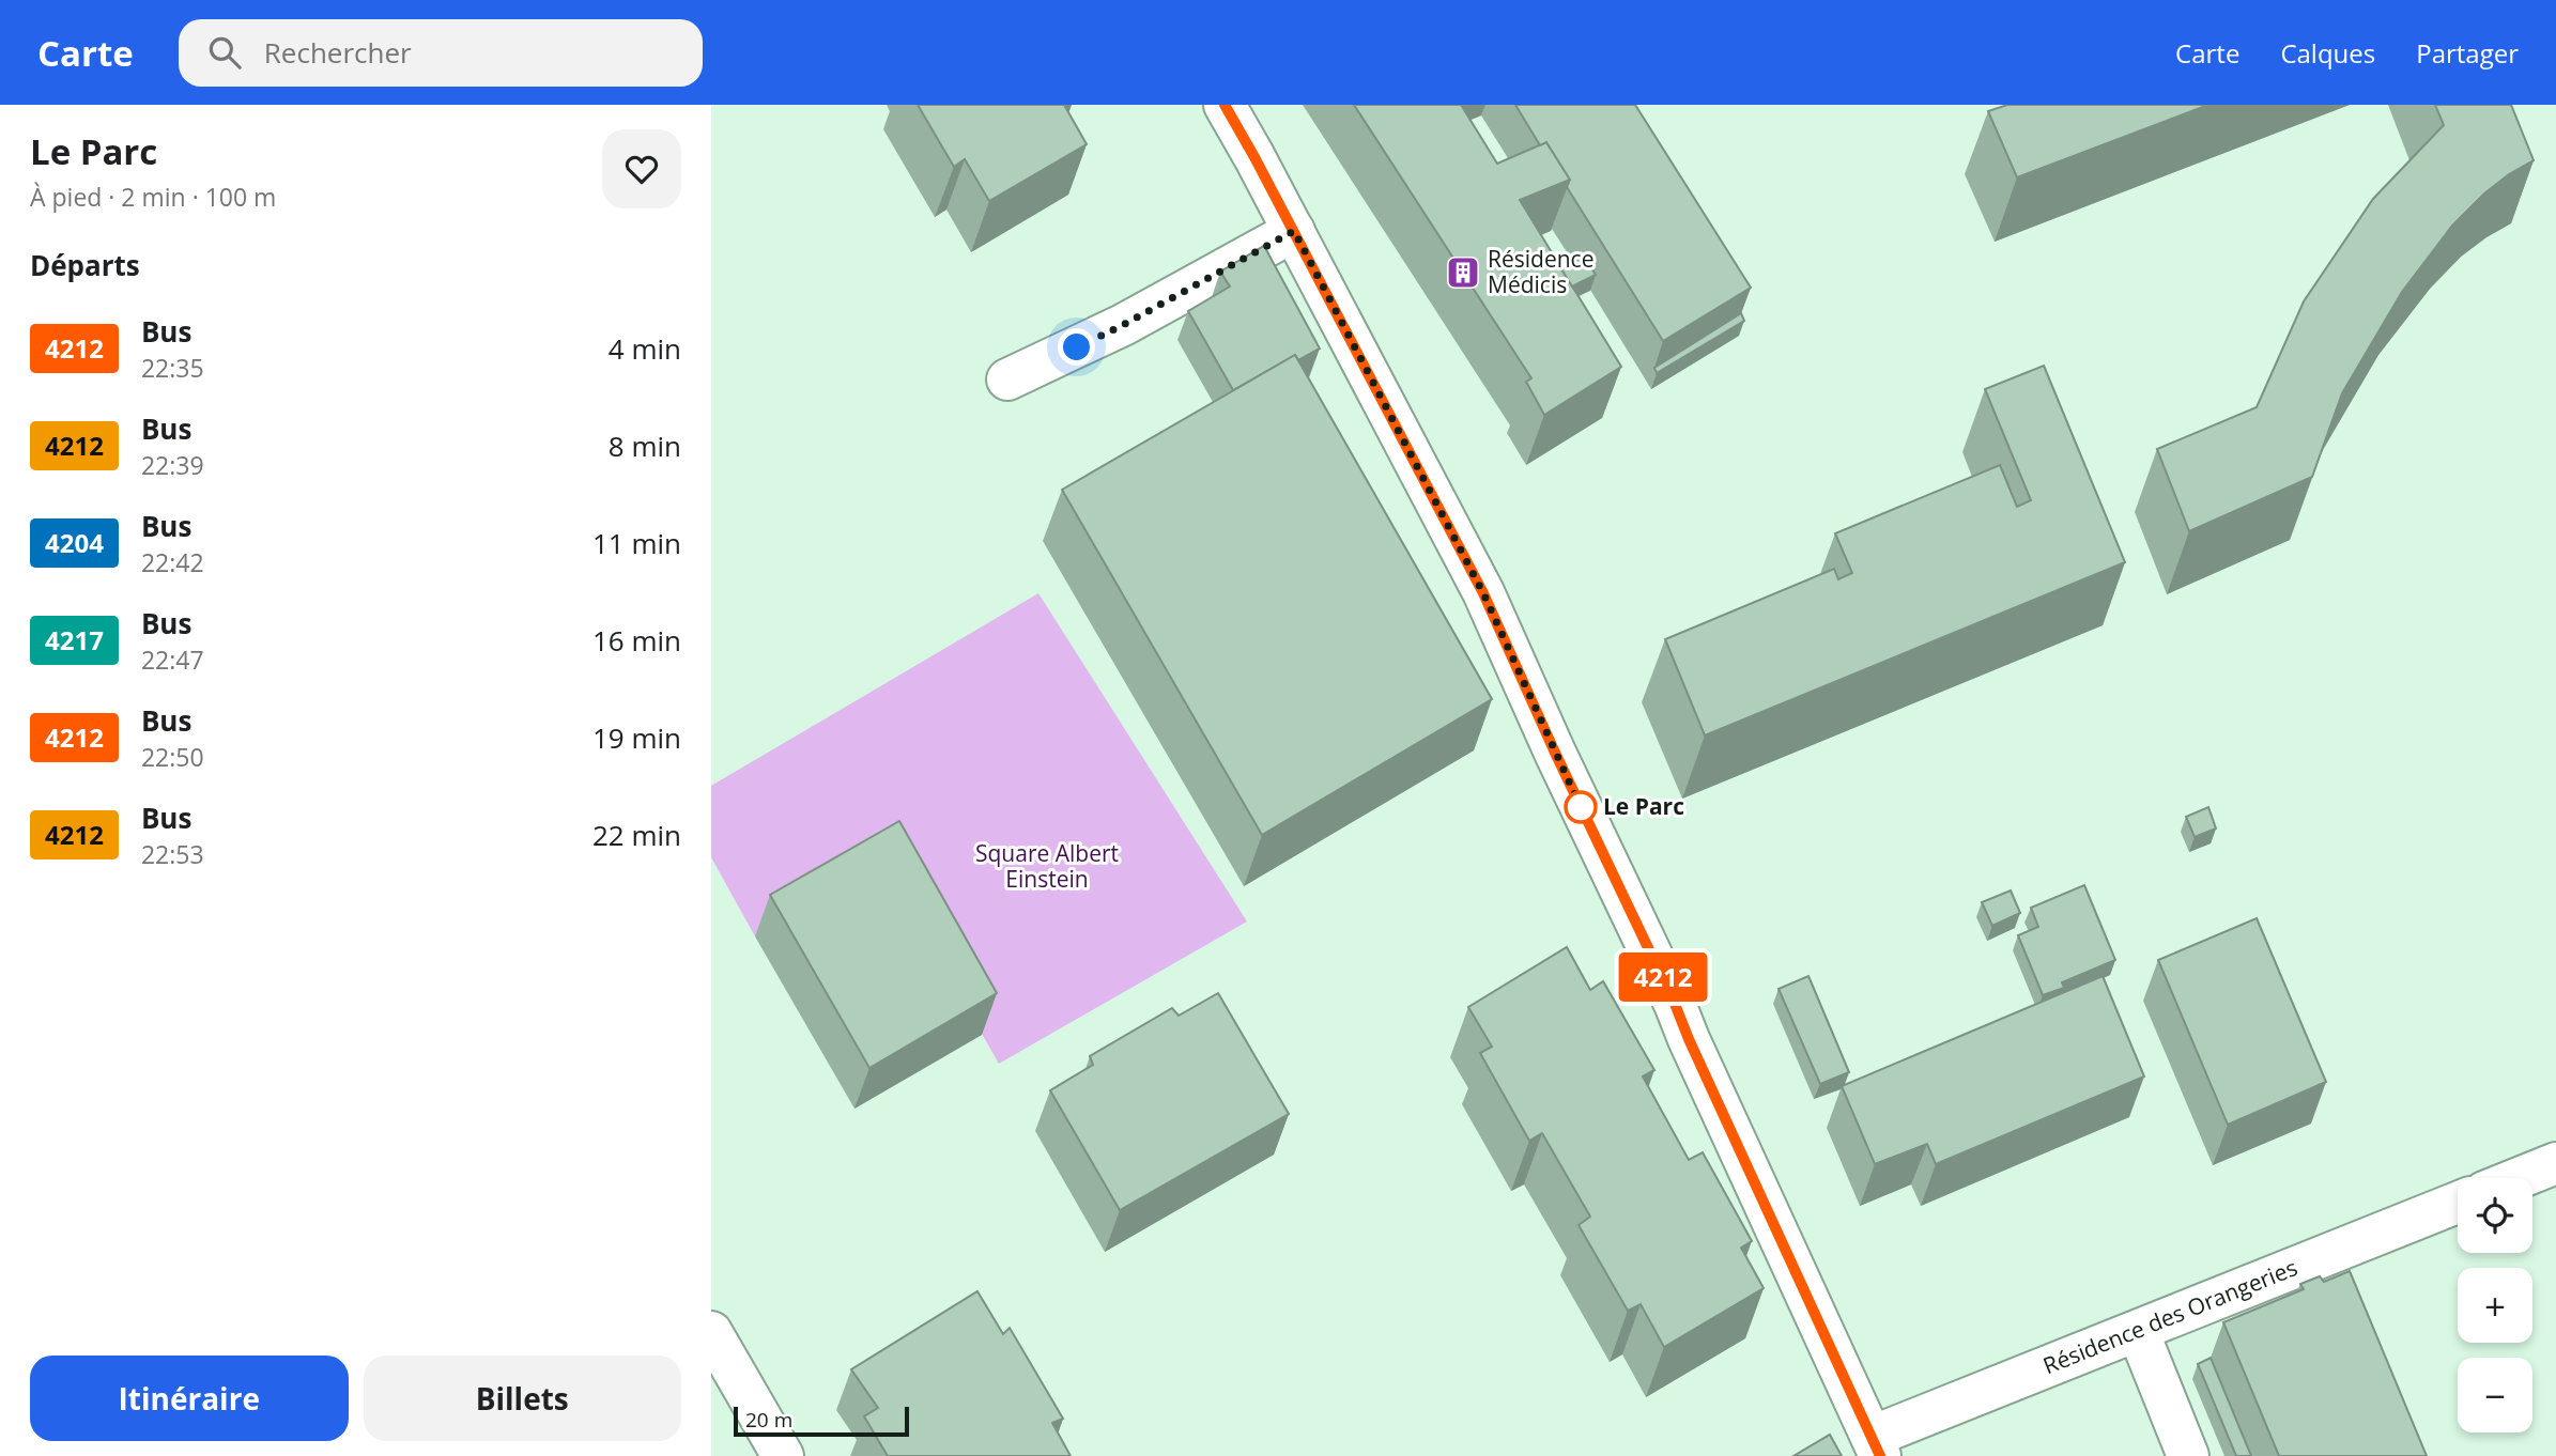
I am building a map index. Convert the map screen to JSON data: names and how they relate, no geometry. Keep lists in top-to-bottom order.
{
  "streets": {
    "street": ["Résidence des Orangeries"]
  },
  "parks": ["Square Albert Einstein"],
  "places": {
    "building": ["Résidence Médicis"],
    "other": ["Le Parc"]
  },
  "lines": ["bus line 4212"],
  "scale_bar": "20 m",
  "page": {
    "header": "Carte",
    "search": "Rechercher",
    "nav": ["Carte", "Calques", "Partager"],
    "heading": [
      ["Le Parc", "À pied · 2 min · 100 m"],
      "Départs"
    ],
    "on_map": "4212",
    "list": [
      {
        "mark": "4212",
        "name": "Bus",
        "note": "22:35",
        "value": "4 min"
      },
      {
        "mark": "4212",
        "name": "Bus",
        "note": "22:39",
        "value": "8 min"
      },
      {
        "mark": "4204",
        "name": "Bus",
        "note": "22:42",
        "value": "11 min"
      },
      {
        "mark": "4217",
        "name": "Bus",
        "note": "22:47",
        "value": "16 min"
      },
      {
        "mark": "4212",
        "name": "Bus",
        "note": "22:50",
        "value": "19 min"
      },
      {
        "mark": "4212",
        "name": "Bus",
        "note": "22:53",
        "value": "22 min"
      }
    ],
    "map_buttons": ["+", "−"],
    "buttons": ["Itinéraire", "Billets"],
    "scale": "20 m"
  }
}
